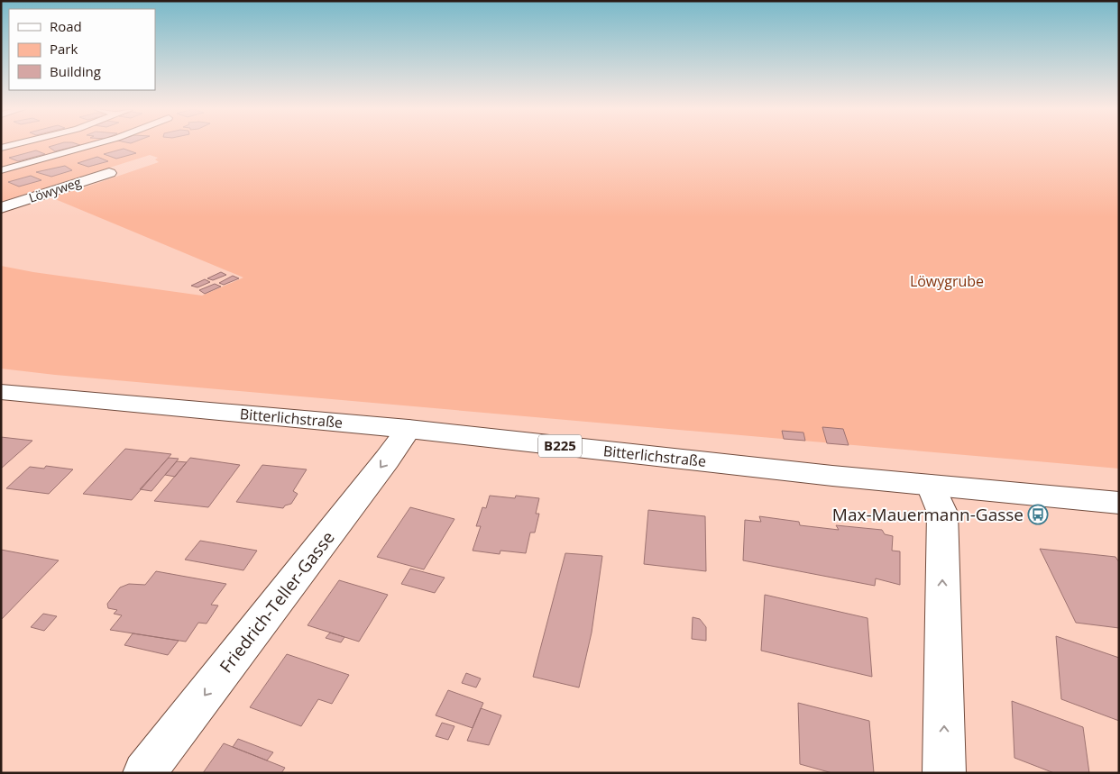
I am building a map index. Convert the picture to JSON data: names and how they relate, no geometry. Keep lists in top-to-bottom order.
{
  "streets": {
    "main road": [
      "Löwyweg",
      "Bitterlichstraße",
      "B225",
      "Friedrich-Teller-Gasse"
    ]
  },
  "crossings": [
    ["Bitterlichstraße", "Friedrich-Teller-Gasse"]
  ],
  "one_way": ["Friedrich-Teller-Gasse"],
  "parks": ["Löwygrube"],
  "places": {
    "bus stop": ["Max-Mauermann-Gasse"]
  },
  "legend": ["Road", "Park", "Building"]
}
